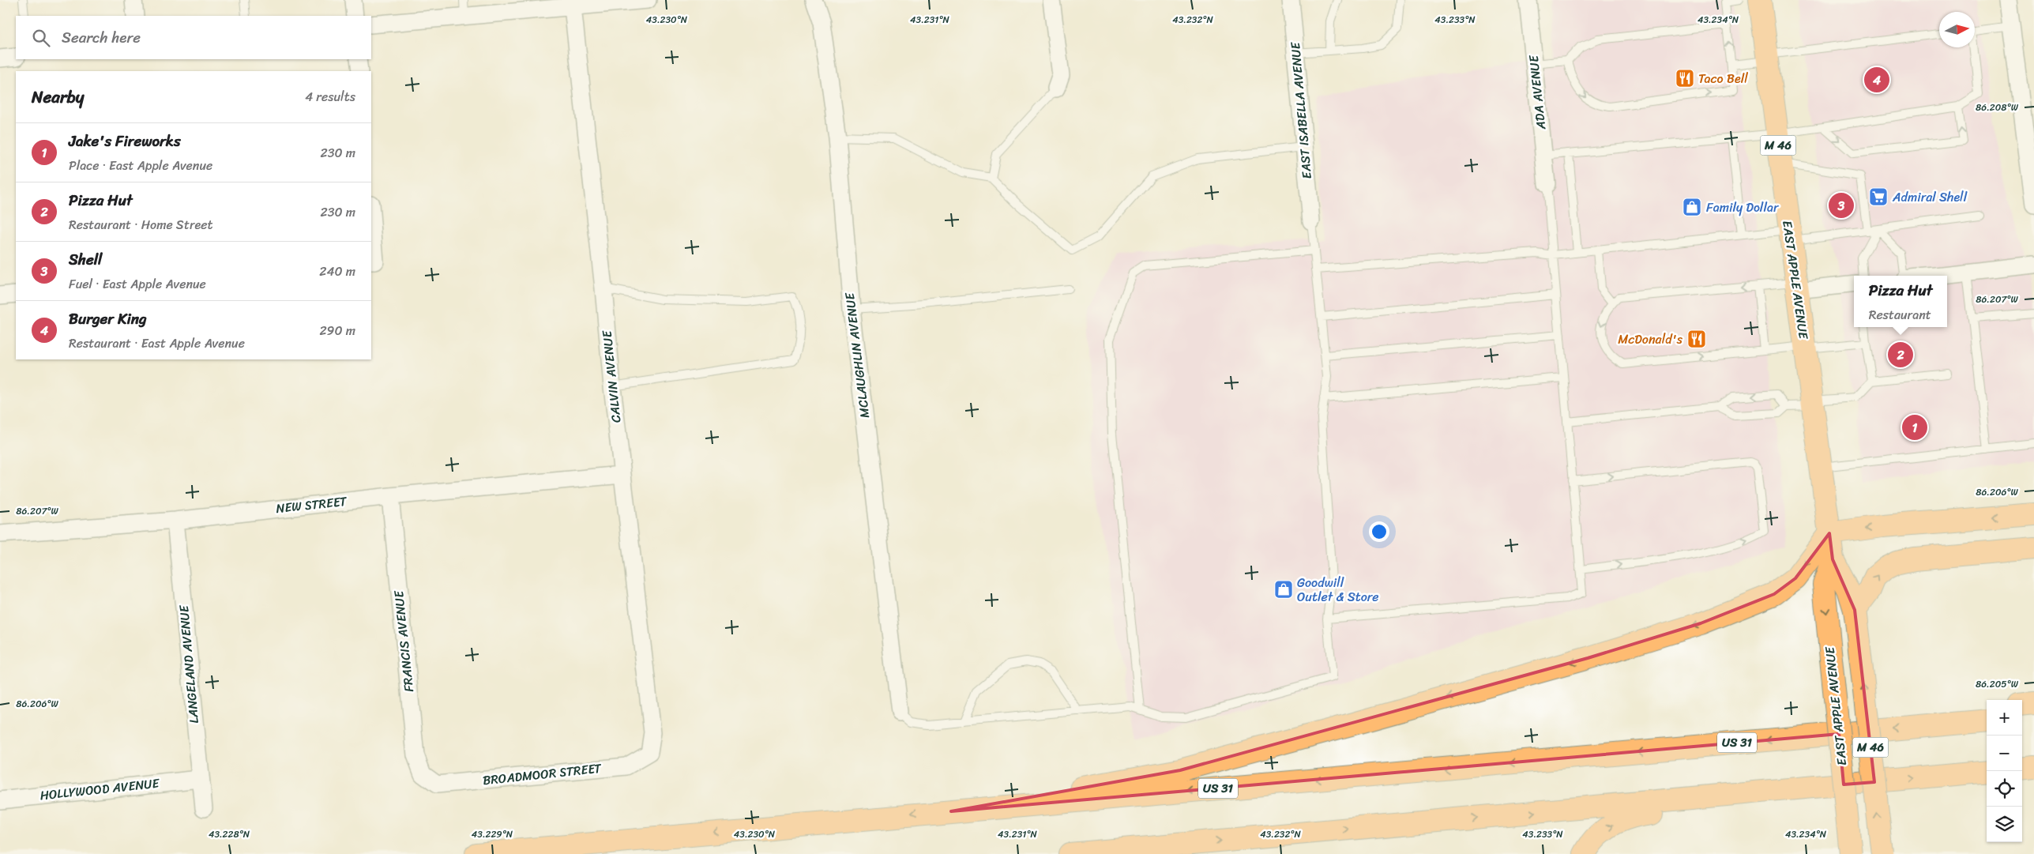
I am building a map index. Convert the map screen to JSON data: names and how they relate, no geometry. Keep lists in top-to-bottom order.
{
  "streets": {
    "main road": ["M 46", "EAST APPLE AVENUE", "US 31"],
    "street": [
      "ADA AVENUE",
      "EAST ISABELLA AVENUE",
      "MCLAUGHLIN AVENUE",
      "CALVIN AVENUE",
      "NEW STREET",
      "FRANCIS AVENUE",
      "LANGELAND AVENUE",
      "BROADMOOR STREET",
      "HOLLYWOOD AVENUE"
    ]
  },
  "crossings": [
    ["CALVIN AVENUE", "NEW STREET"],
    ["CALVIN AVENUE", "BROADMOOR STREET"],
    ["NEW STREET", "FRANCIS AVENUE"],
    ["NEW STREET", "LANGELAND AVENUE"],
    ["FRANCIS AVENUE", "BROADMOOR STREET"],
    ["LANGELAND AVENUE", "HOLLYWOOD AVENUE"]
  ],
  "places": {
    "restaurant": ["Taco Bell", "McDonald's"],
    "supermarket": ["Admiral Shell"],
    "shop": ["Family Dollar", "Goodwill Outlet & Store"]
  },
  "north": "right",
  "page": {
    "search": "Search here",
    "pins": [
      "4",
      "3",
      "2",
      "1"
    ],
    "heading": ["Nearby", "4 results"],
    "list": [
      {
        "mark": "1",
        "name": "Jake's Fireworks",
        "note": "Place · East Apple Avenue",
        "value": "230 m"
      },
      {
        "mark": "2",
        "name": "Pizza Hut",
        "note": "Restaurant · Home Street",
        "value": "230 m"
      },
      {
        "mark": "3",
        "name": "Shell",
        "note": "Fuel · East Apple Avenue",
        "value": "240 m"
      },
      {
        "mark": "4",
        "name": "Burger King",
        "note": "Restaurant · East Apple Avenue",
        "value": "290 m"
      }
    ],
    "popup": ["Pizza Hut", "Restaurant"],
    "map_buttons": ["+", "−"]
  },
  "coordinates": [
    "43.230°N",
    "43.231°N",
    "43.232°N",
    "43.233°N",
    "43.234°N",
    "86.208°W",
    "86.207°W",
    "86.206°W",
    "86.205°W",
    "43.228°N",
    "43.229°N"
  ]
}
